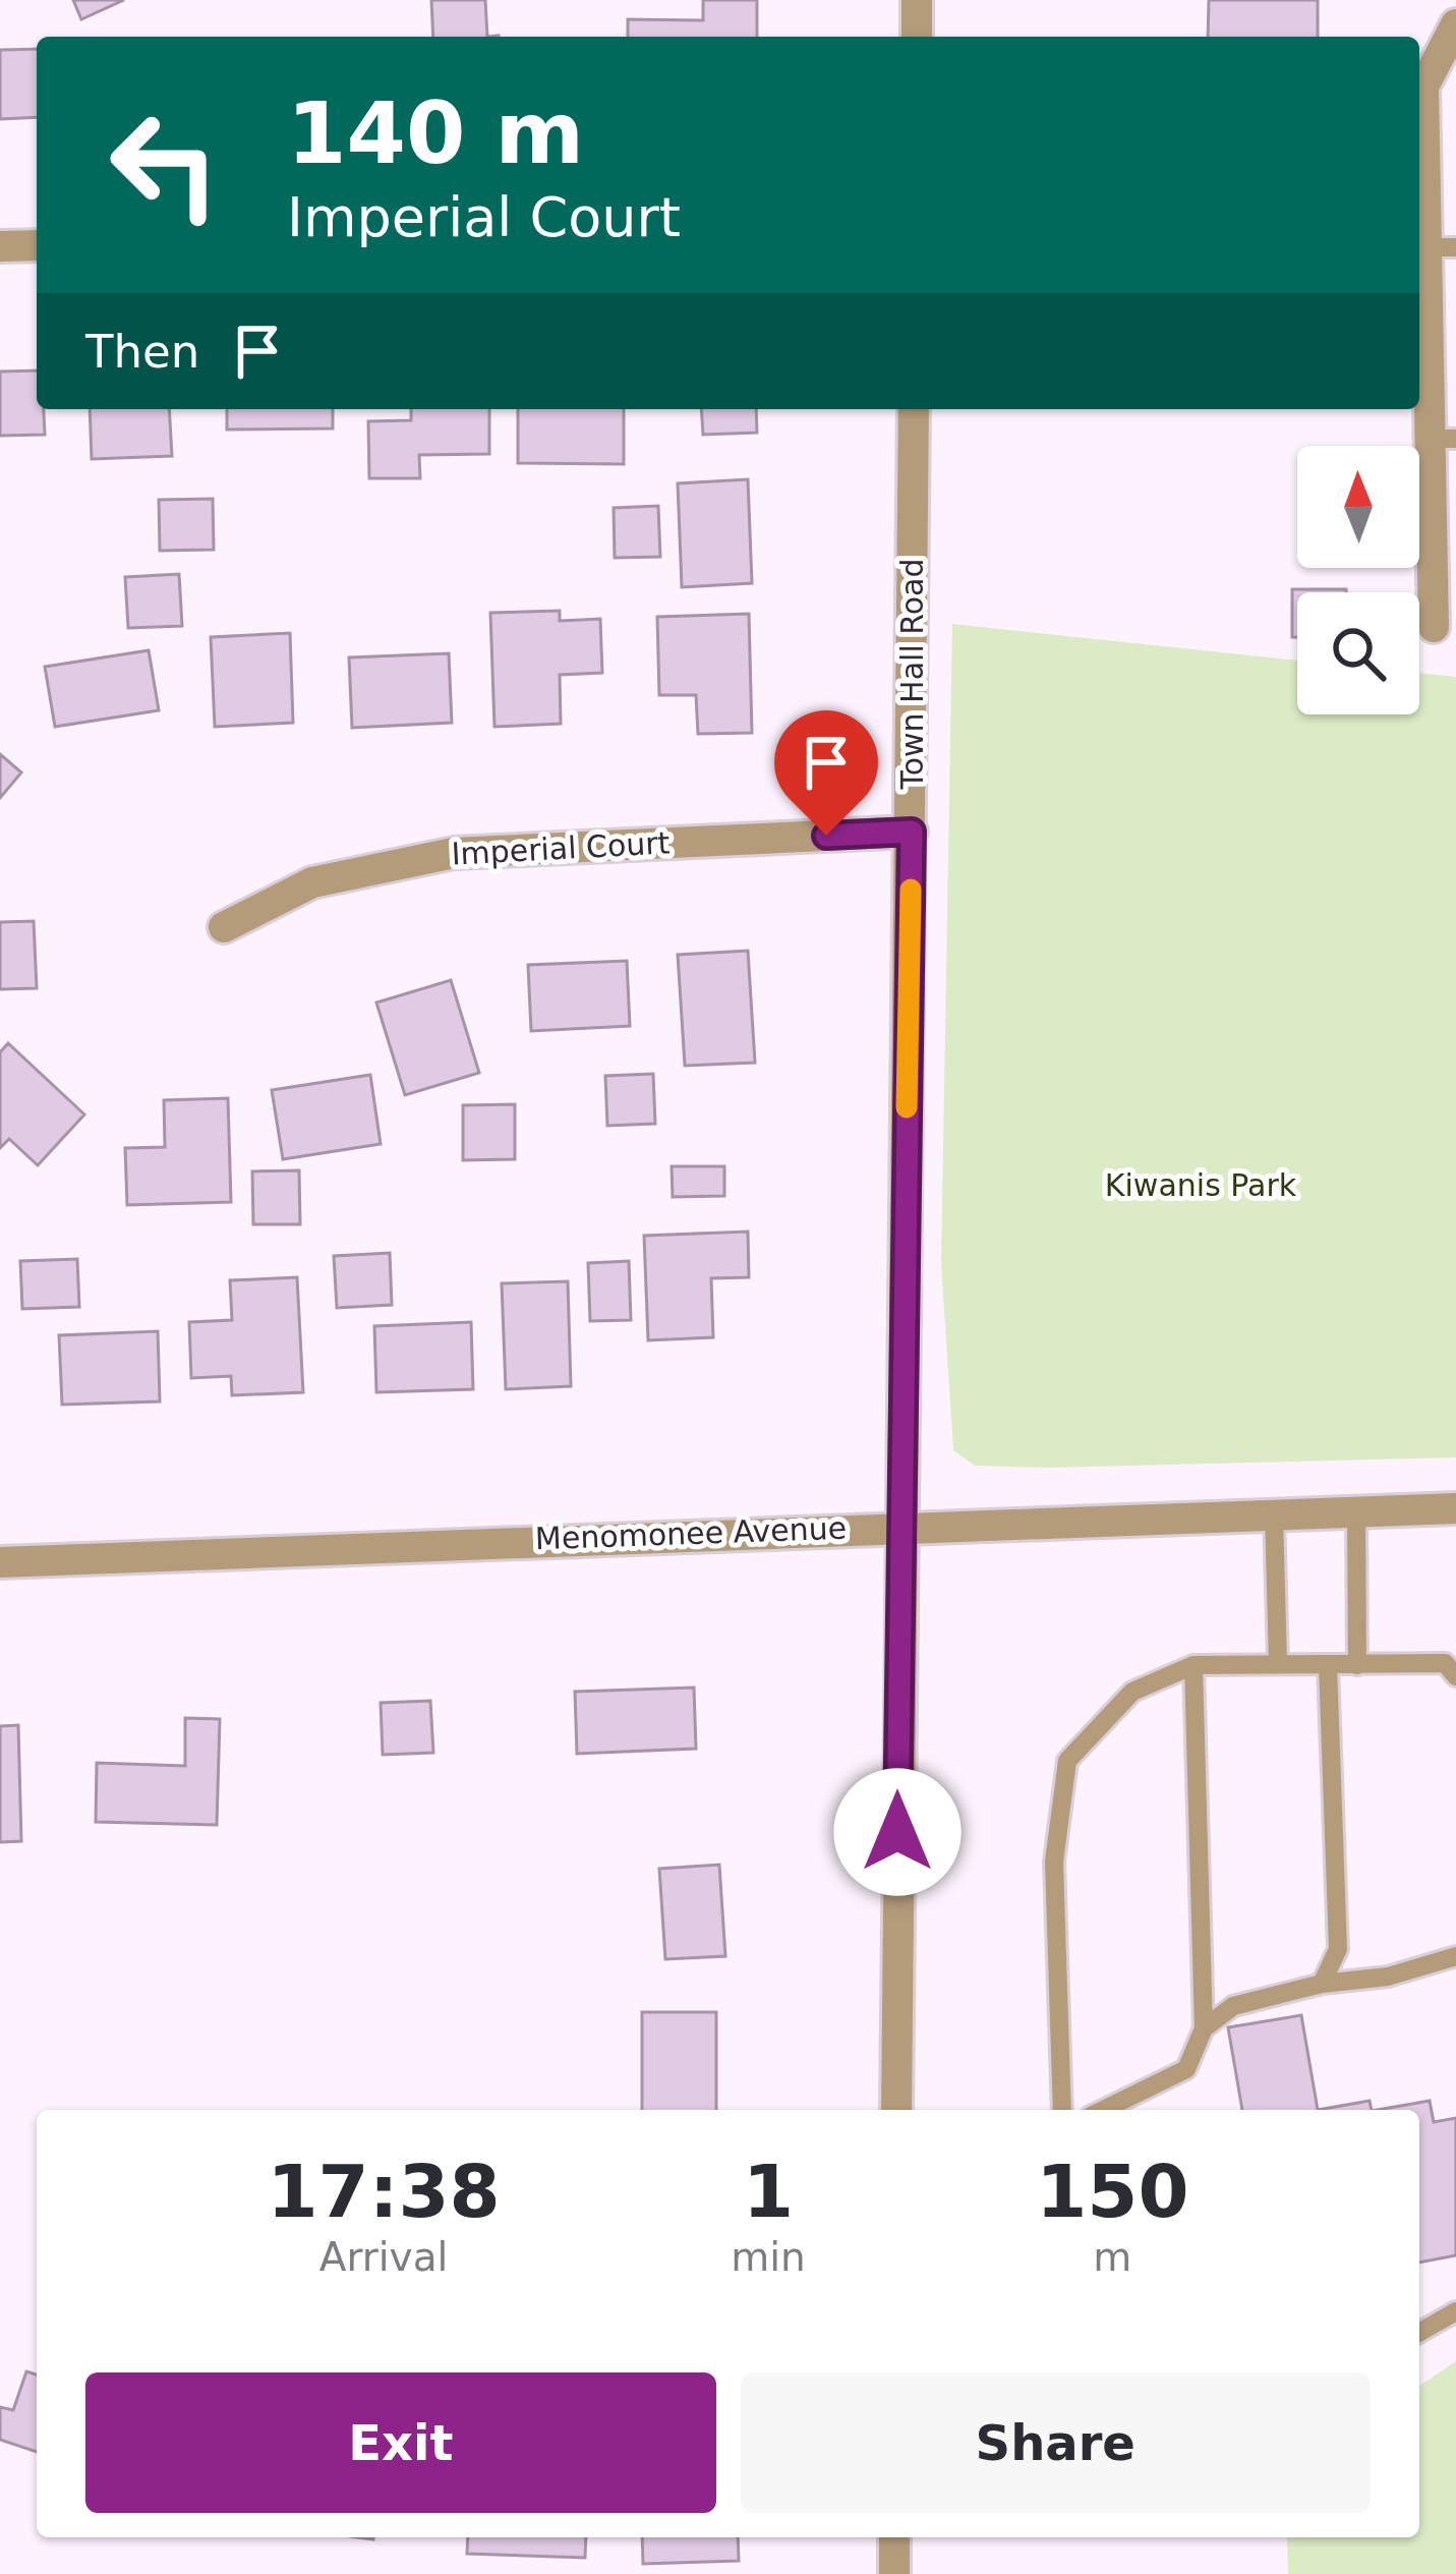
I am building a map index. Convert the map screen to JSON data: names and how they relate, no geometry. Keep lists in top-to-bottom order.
{
  "streets": {
    "street": ["Town Hall Road", "Imperial Court", "Menomonee Avenue"]
  },
  "crossings": [
    ["Town Hall Road", "Imperial Court"],
    ["Town Hall Road", "Menomonee Avenue"]
  ],
  "parks": ["Kiwanis Park"],
  "north": "top",
  "page": {
    "turn": ["140 m", "Imperial Court"],
    "then": "Then",
    "eta": [
      "17:38",
      "Arrival",
      "1",
      "min",
      "150",
      "m"
    ],
    "buttons": ["Exit", "Share"]
  }
}
